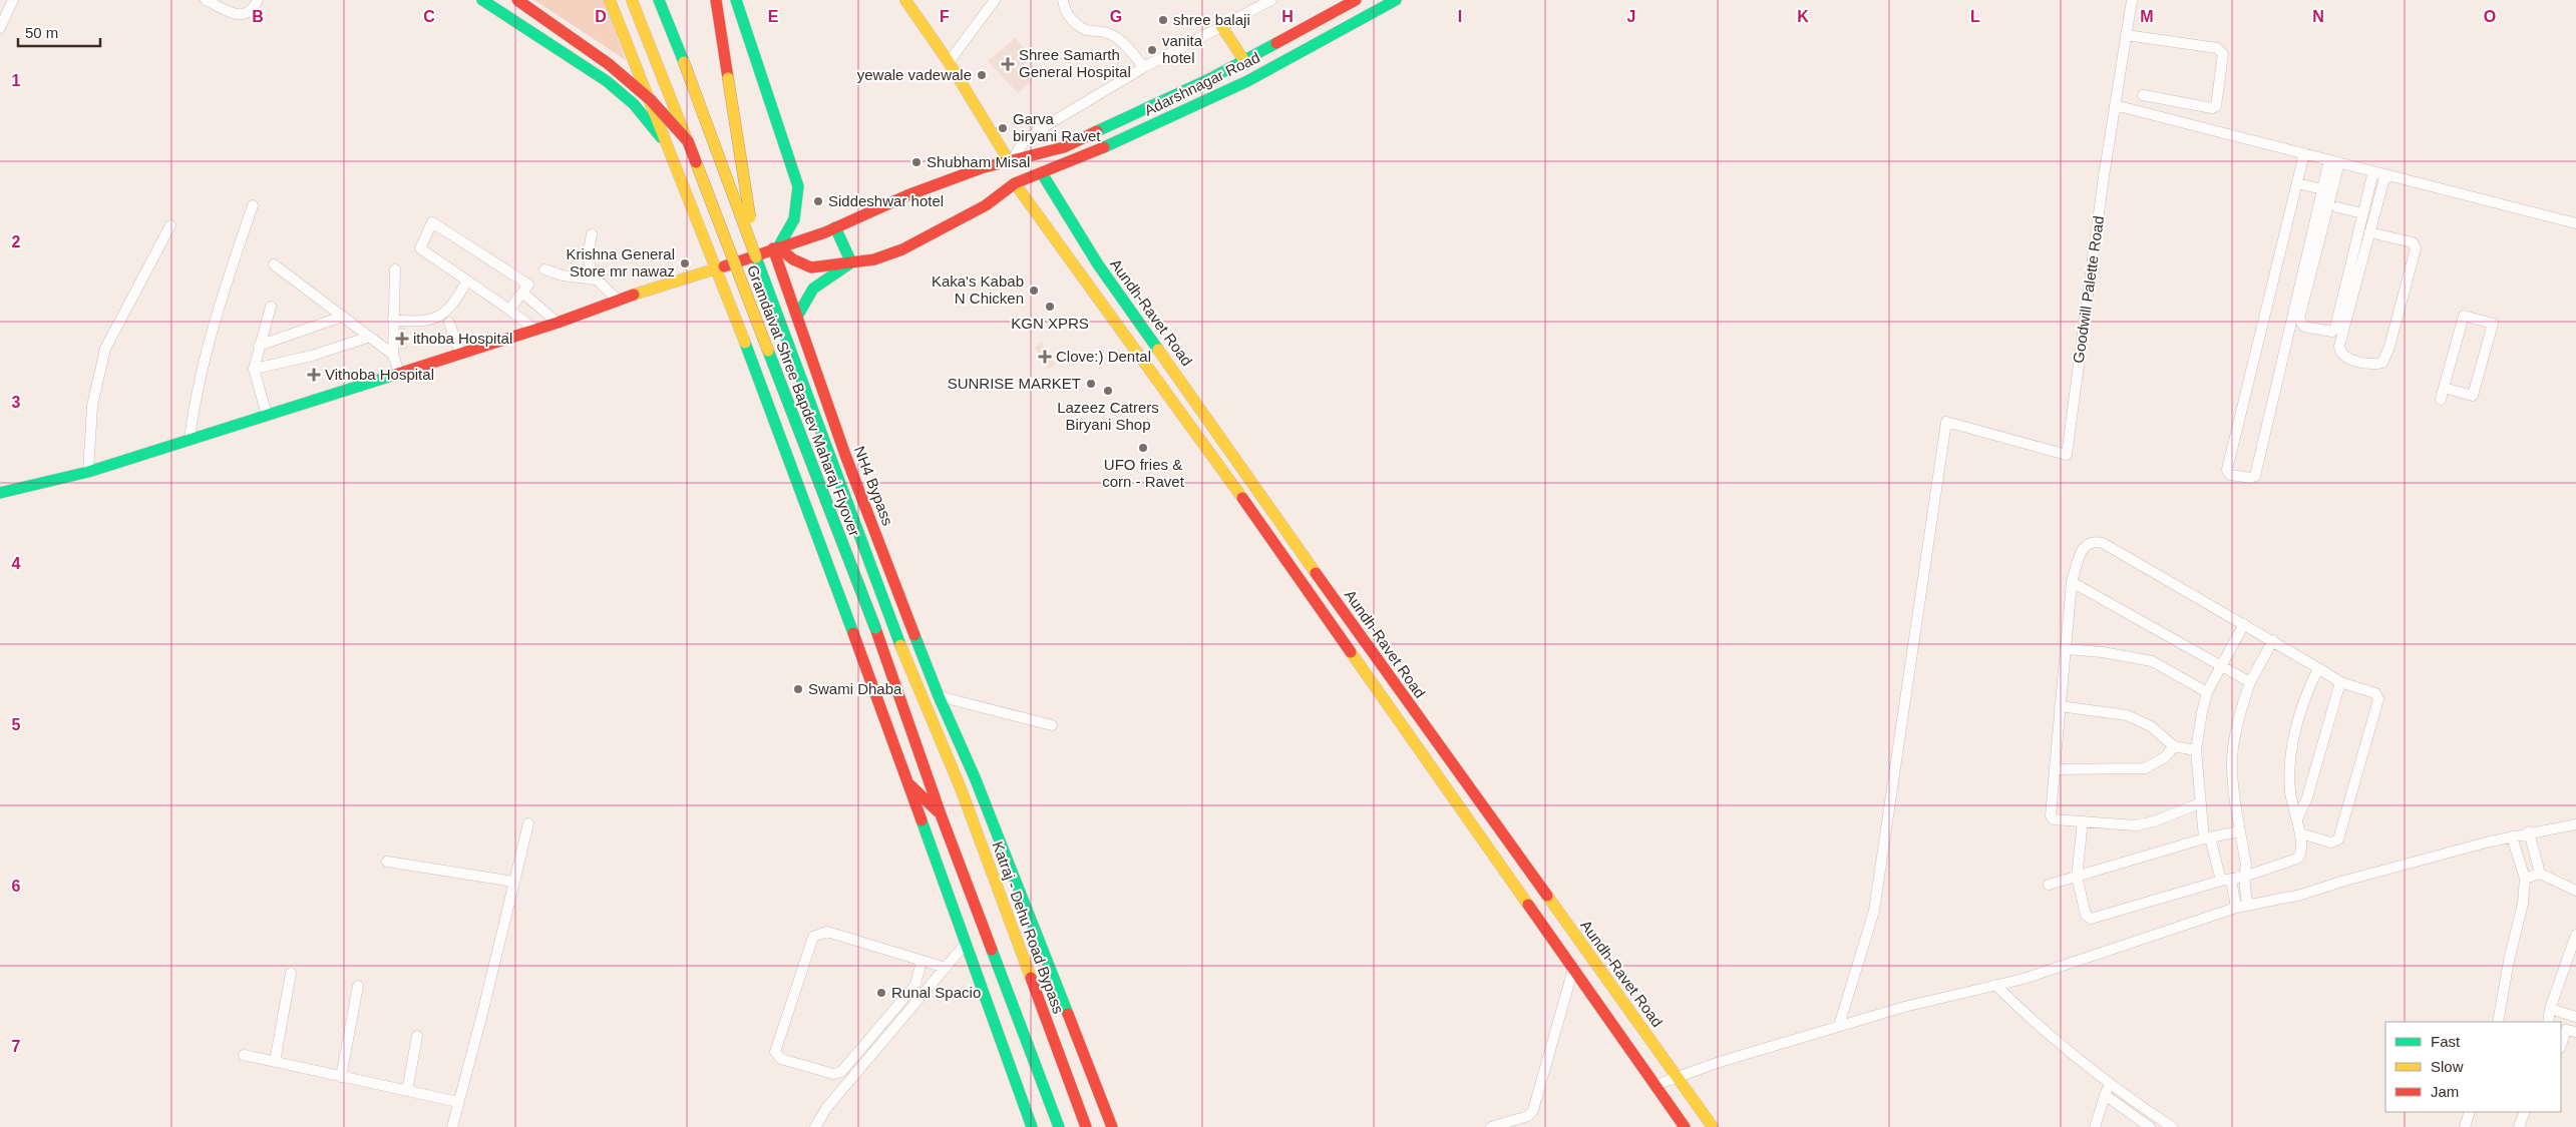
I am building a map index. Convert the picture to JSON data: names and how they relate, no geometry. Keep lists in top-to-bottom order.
{
  "streets": {
    "main road": [
      "Adarshnagar Road",
      "Aundh-Ravet Road",
      "Gramdaivat Shree Bapdev Maharaj Flyover",
      "NH4 Bypass",
      "Katraj - Dehu Road Bypass"
    ],
    "street": ["Goodwill Palette Road"]
  },
  "crossings": [
    ["Adarshnagar Road", "Aundh-Ravet Road"],
    ["Adarshnagar Road", "NH4 Bypass"],
    ["Gramdaivat Shree Bapdev Maharaj Flyover", "Katraj - Dehu Road Bypass"]
  ],
  "places": {
    "other": [
      "shree balaji",
      "vanita hotel",
      "yewale vadewale",
      "Garva biryani Ravet",
      "Shubham Misal",
      "Siddeshwar hotel",
      "Krishna General Store mr nawaz",
      "Kaka's Kabab N Chicken",
      "KGN XPRS",
      "SUNRISE MARKET",
      "Lazeez Catrers Biryani Shop",
      "UFO fries & corn - Ravet",
      "Swami Dhaba",
      "Runal Spacio"
    ],
    "health": [
      "Shree Samarth General Hospital",
      "ithoba Hospital",
      "Clove:) Dental",
      "Vithoba Hospital"
    ]
  },
  "legend": ["Fast", "Slow", "Jam"],
  "scale_bar": "50 m",
  "grid": {
    "columns": [
      "B",
      "C",
      "D",
      "E",
      "F",
      "G",
      "H",
      "I",
      "J",
      "K",
      "L",
      "M",
      "N",
      "O"
    ],
    "rows": [
      "1",
      "2",
      "3",
      "4",
      "5",
      "6",
      "7"
    ]
  }
}
